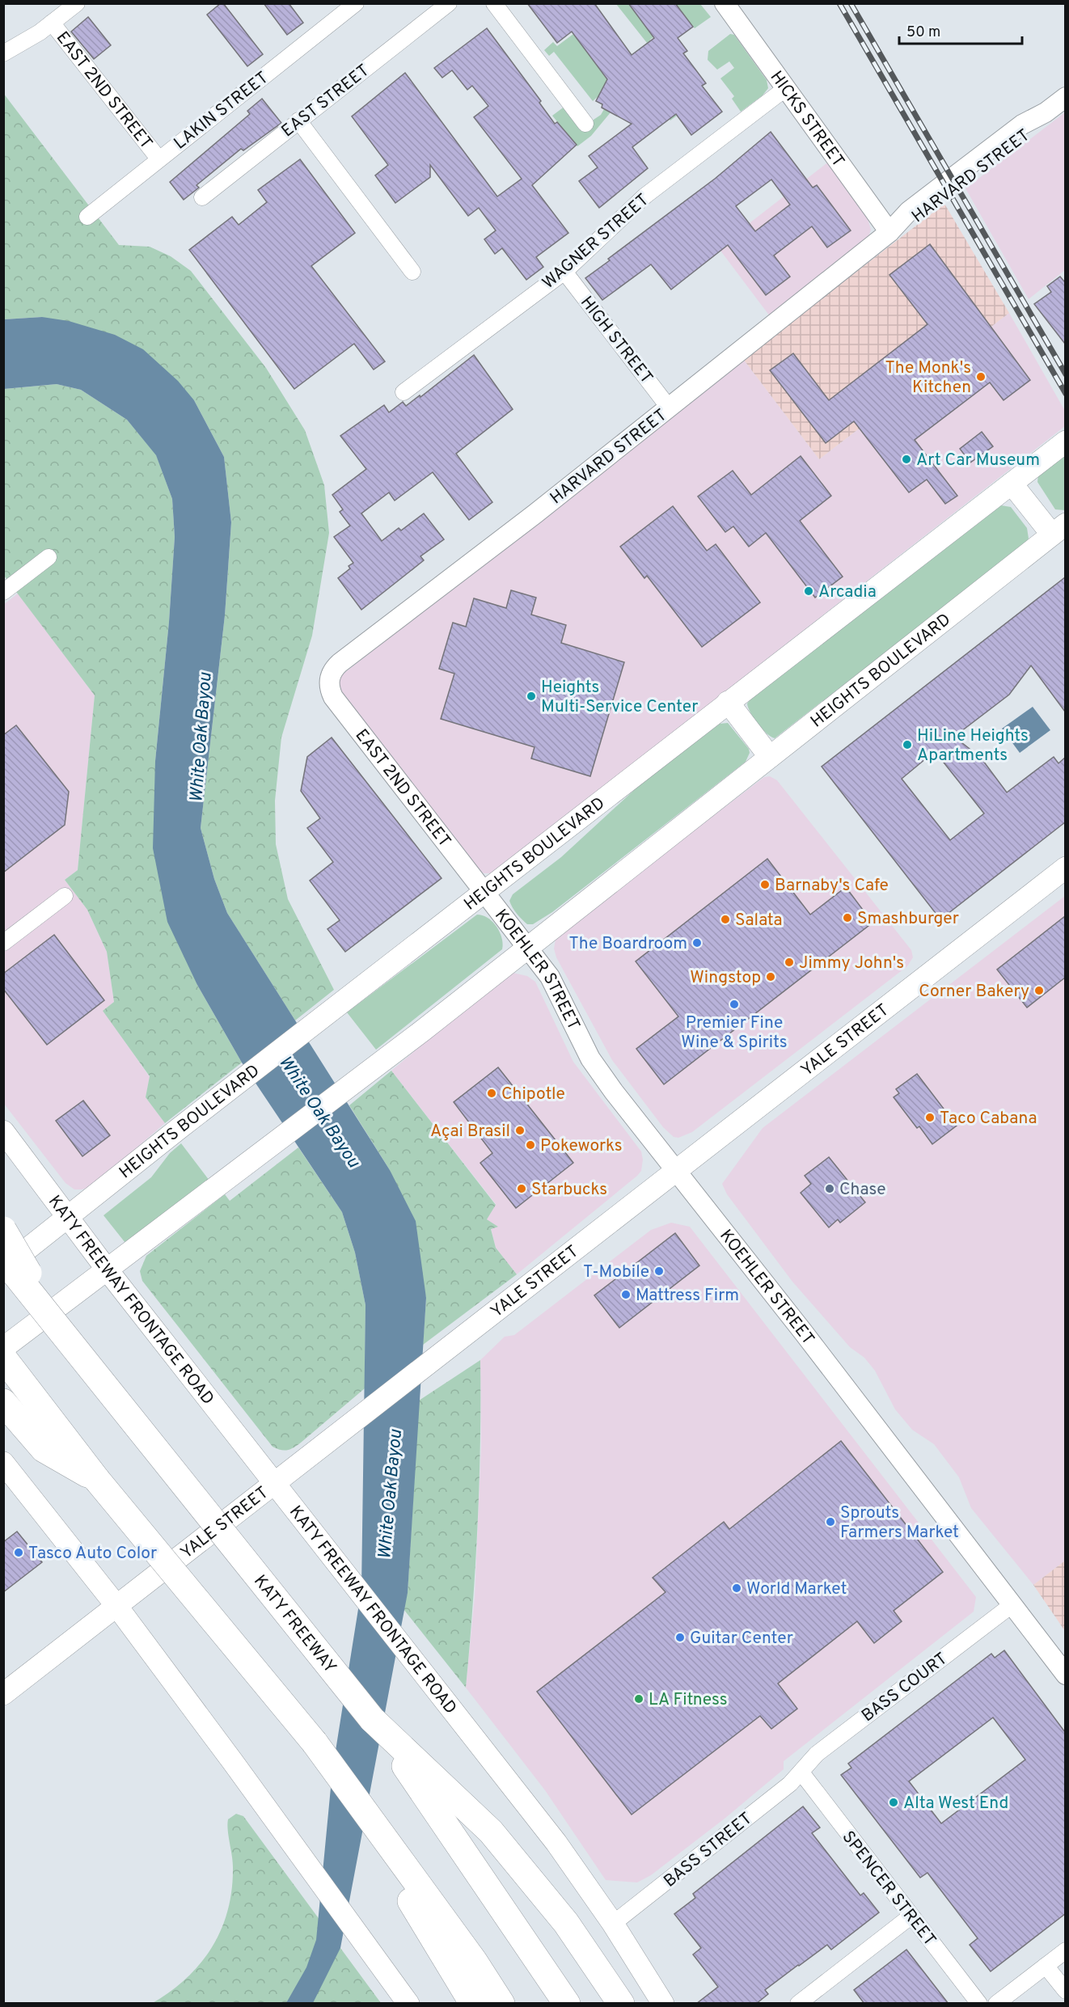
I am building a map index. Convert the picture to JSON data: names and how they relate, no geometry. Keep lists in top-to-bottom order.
{
  "streets": {
    "highway": ["KATY FREEWAY"],
    "main road": ["HEIGHTS BOULEVARD", "YALE STREET", "KATY FREEWAY FRONTAGE ROAD"],
    "street": [
      "EAST 2ND STREET",
      "EAST STREET",
      "LAKIN STREET",
      "HICKS STREET",
      "HARVARD STREET",
      "WAGNER STREET",
      "HIGH STREET",
      "KOEHLER STREET",
      "BASS COURT",
      "BASS STREET",
      "SPENCER STREET"
    ]
  },
  "crossings": [
    ["EAST 2ND STREET", "LAKIN STREET"],
    ["EAST 2ND STREET", "HARVARD STREET"],
    ["EAST 2ND STREET", "HEIGHTS BOULEVARD"],
    ["EAST 2ND STREET", "KOEHLER STREET"],
    ["HICKS STREET", "HARVARD STREET"],
    ["HICKS STREET", "WAGNER STREET"],
    ["HARVARD STREET", "HIGH STREET"],
    ["WAGNER STREET", "HIGH STREET"],
    ["HEIGHTS BOULEVARD", "KOEHLER STREET"],
    ["HEIGHTS BOULEVARD", "KATY FREEWAY FRONTAGE ROAD"],
    ["KOEHLER STREET", "YALE STREET"],
    ["KOEHLER STREET", "BASS COURT"],
    ["YALE STREET", "KATY FREEWAY FRONTAGE ROAD"],
    ["KATY FREEWAY FRONTAGE ROAD", "BASS STREET"],
    ["BASS COURT", "BASS STREET"],
    ["BASS COURT", "SPENCER STREET"],
    ["BASS STREET", "SPENCER STREET"]
  ],
  "water": ["White Oak Bayou"],
  "places": [
    "The Monk's Kitchen",
    "Art Car Museum",
    "Arcadia",
    "Heights Multi-Service Center",
    "HiLine Heights Apartments",
    "Barnaby's Cafe",
    "Smashburger",
    "Salata",
    "The Boardroom",
    "Jimmy John's",
    "Wingstop",
    "Corner Bakery",
    "Premier Fine Wine & Spirits",
    "Chipotle",
    "Taco Cabana",
    "Açai Brasil",
    "Pokeworks",
    "Starbucks",
    "Chase",
    "T-Mobile",
    "Mattress Firm",
    "Sprouts Farmers Market",
    "Tasco Auto Color",
    "World Market",
    "Guitar Center",
    "LA Fitness",
    "Alta West End"
  ],
  "scale_bar": "50 m"
}
